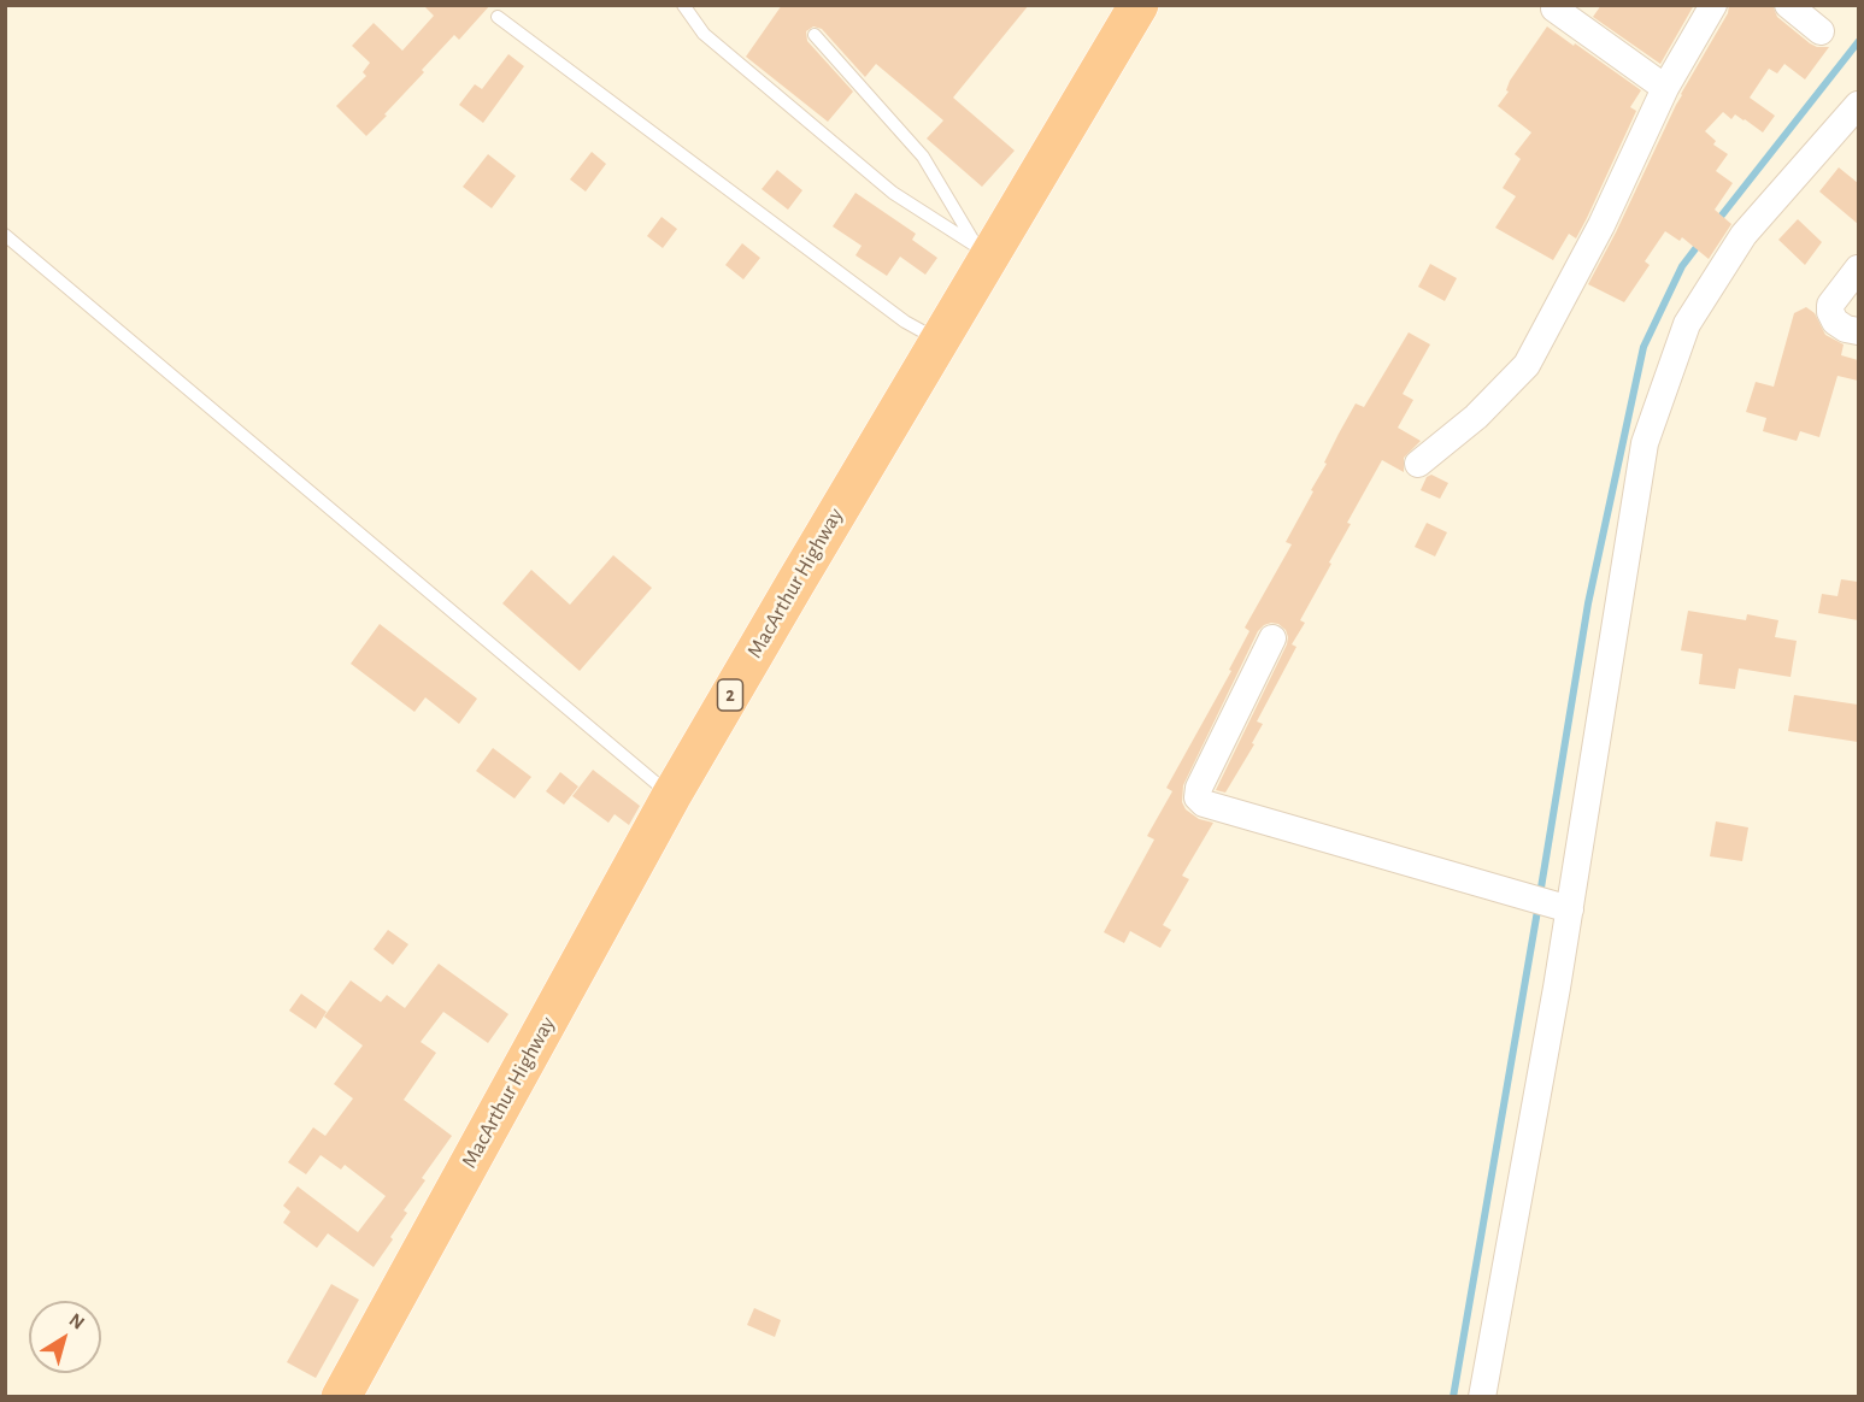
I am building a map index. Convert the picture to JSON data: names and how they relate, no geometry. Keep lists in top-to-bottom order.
{
  "streets": {
    "highway": ["MacArthur Highway", "2"]
  },
  "north": "top right"
}
